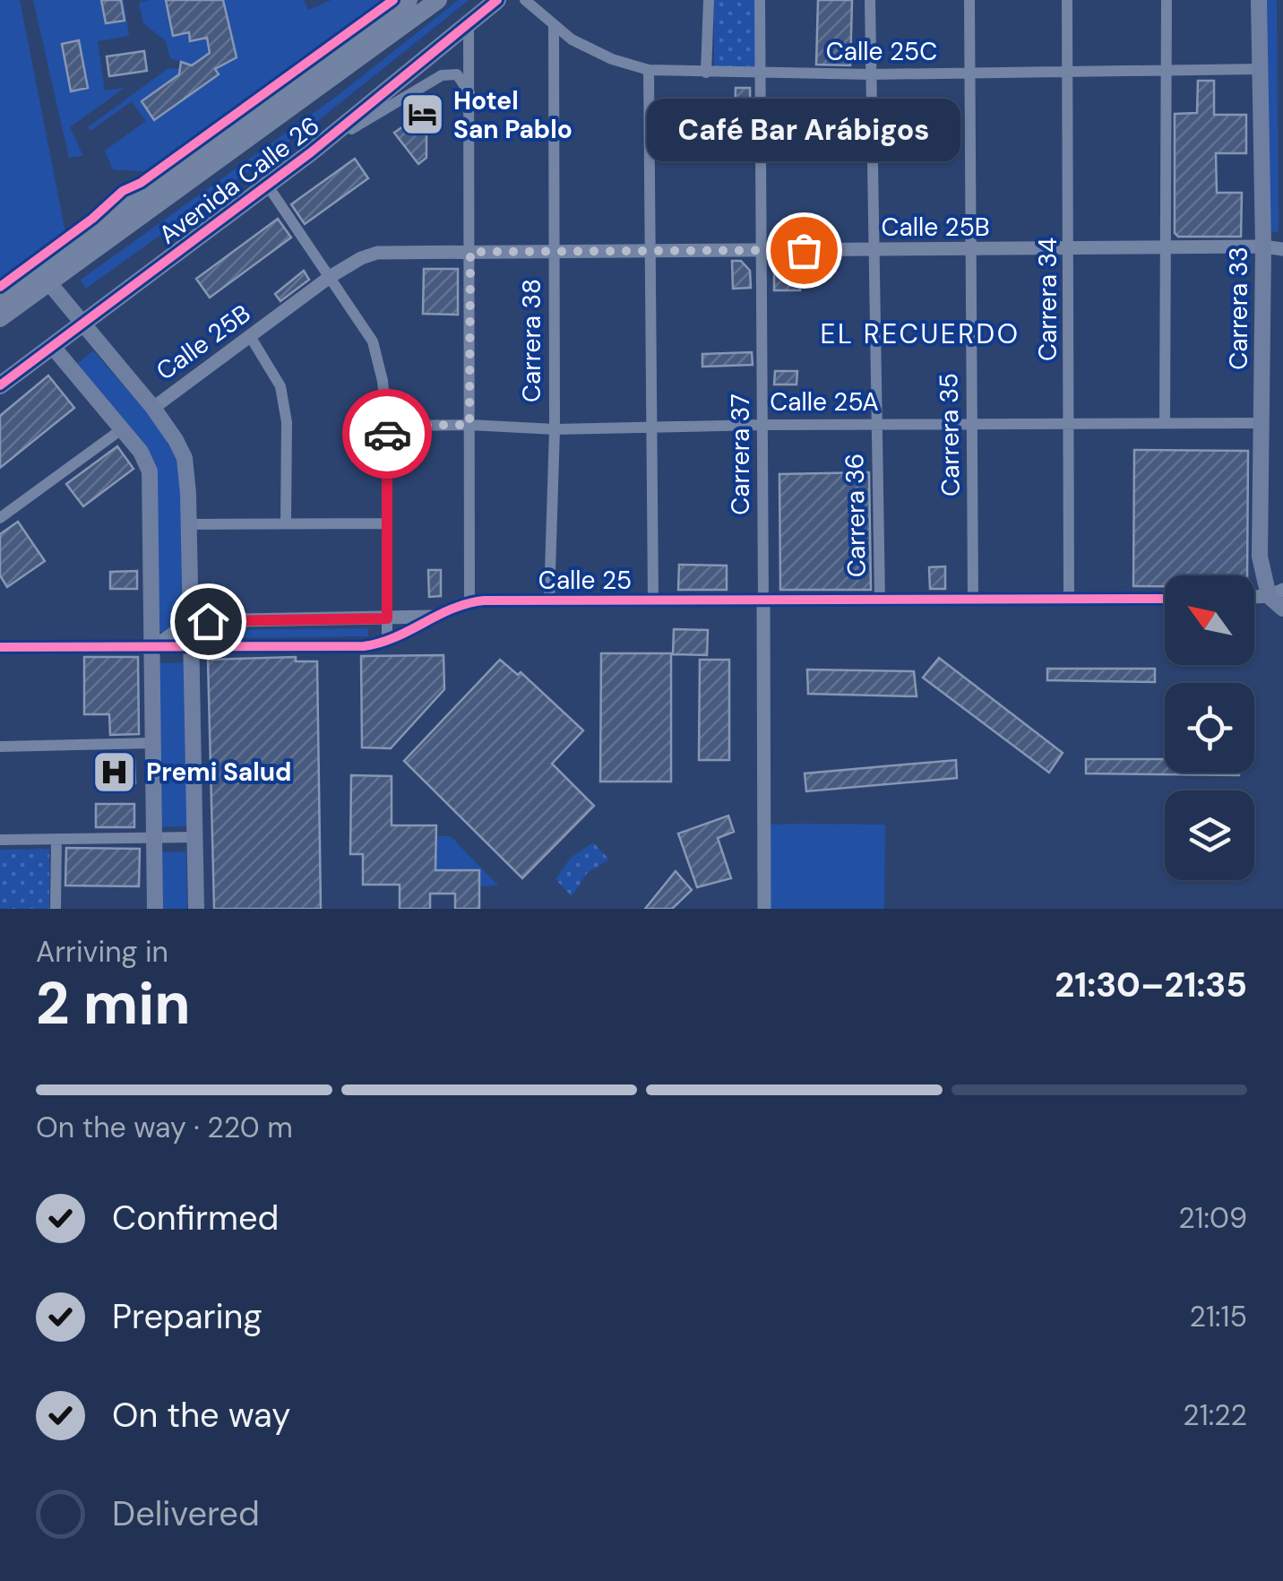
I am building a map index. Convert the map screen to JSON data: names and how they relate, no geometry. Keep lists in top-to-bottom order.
{
  "streets": {
    "main road": ["Avenida Calle 26", "Carrera 33"],
    "street": [
      "Calle 25C",
      "Calle 25B",
      "Carrera 34",
      "Carrera 38",
      "Calle 25A",
      "Carrera 35",
      "Carrera 37",
      "Carrera 36",
      "Calle 25"
    ]
  },
  "crossings": [
    ["Calle 25C", "Carrera 34"],
    ["Calle 25C", "Carrera 33"],
    ["Calle 25C", "Carrera 38"],
    ["Calle 25C", "Carrera 35"],
    ["Calle 25C", "Carrera 37"],
    ["Calle 25C", "Carrera 36"],
    ["Calle 25B", "Carrera 34"],
    ["Calle 25B", "Carrera 33"],
    ["Calle 25B", "Carrera 38"],
    ["Calle 25B", "Carrera 35"],
    ["Calle 25B", "Carrera 37"],
    ["Calle 25B", "Carrera 36"],
    ["Carrera 34", "Calle 25A"],
    ["Carrera 34", "Calle 25"],
    ["Carrera 33", "Calle 25A"],
    ["Carrera 38", "Calle 25A"],
    ["Carrera 38", "Calle 25"],
    ["Calle 25A", "Carrera 35"],
    ["Calle 25A", "Carrera 37"],
    ["Calle 25A", "Carrera 36"],
    ["Carrera 35", "Calle 25"],
    ["Carrera 37", "Calle 25"],
    ["Carrera 36", "Calle 25"]
  ],
  "districts": ["EL RECUERDO"],
  "places": {
    "hotel": ["Hotel San Pablo"],
    "other": ["Café Bar Arábigos"],
    "hospital": ["Premi Salud"]
  },
  "north": "top left",
  "page": {
    "bubble": "Café Bar Arábigos",
    "heading": ["2 min", "Arriving in", "21:30–21:35"],
    "bar": "On the way · 220 m",
    "list": [
      ["Confirmed", "21:09"],
      ["Preparing", "21:15"],
      ["On the way", "21:22"],
      "Delivered"
    ]
  }
}
